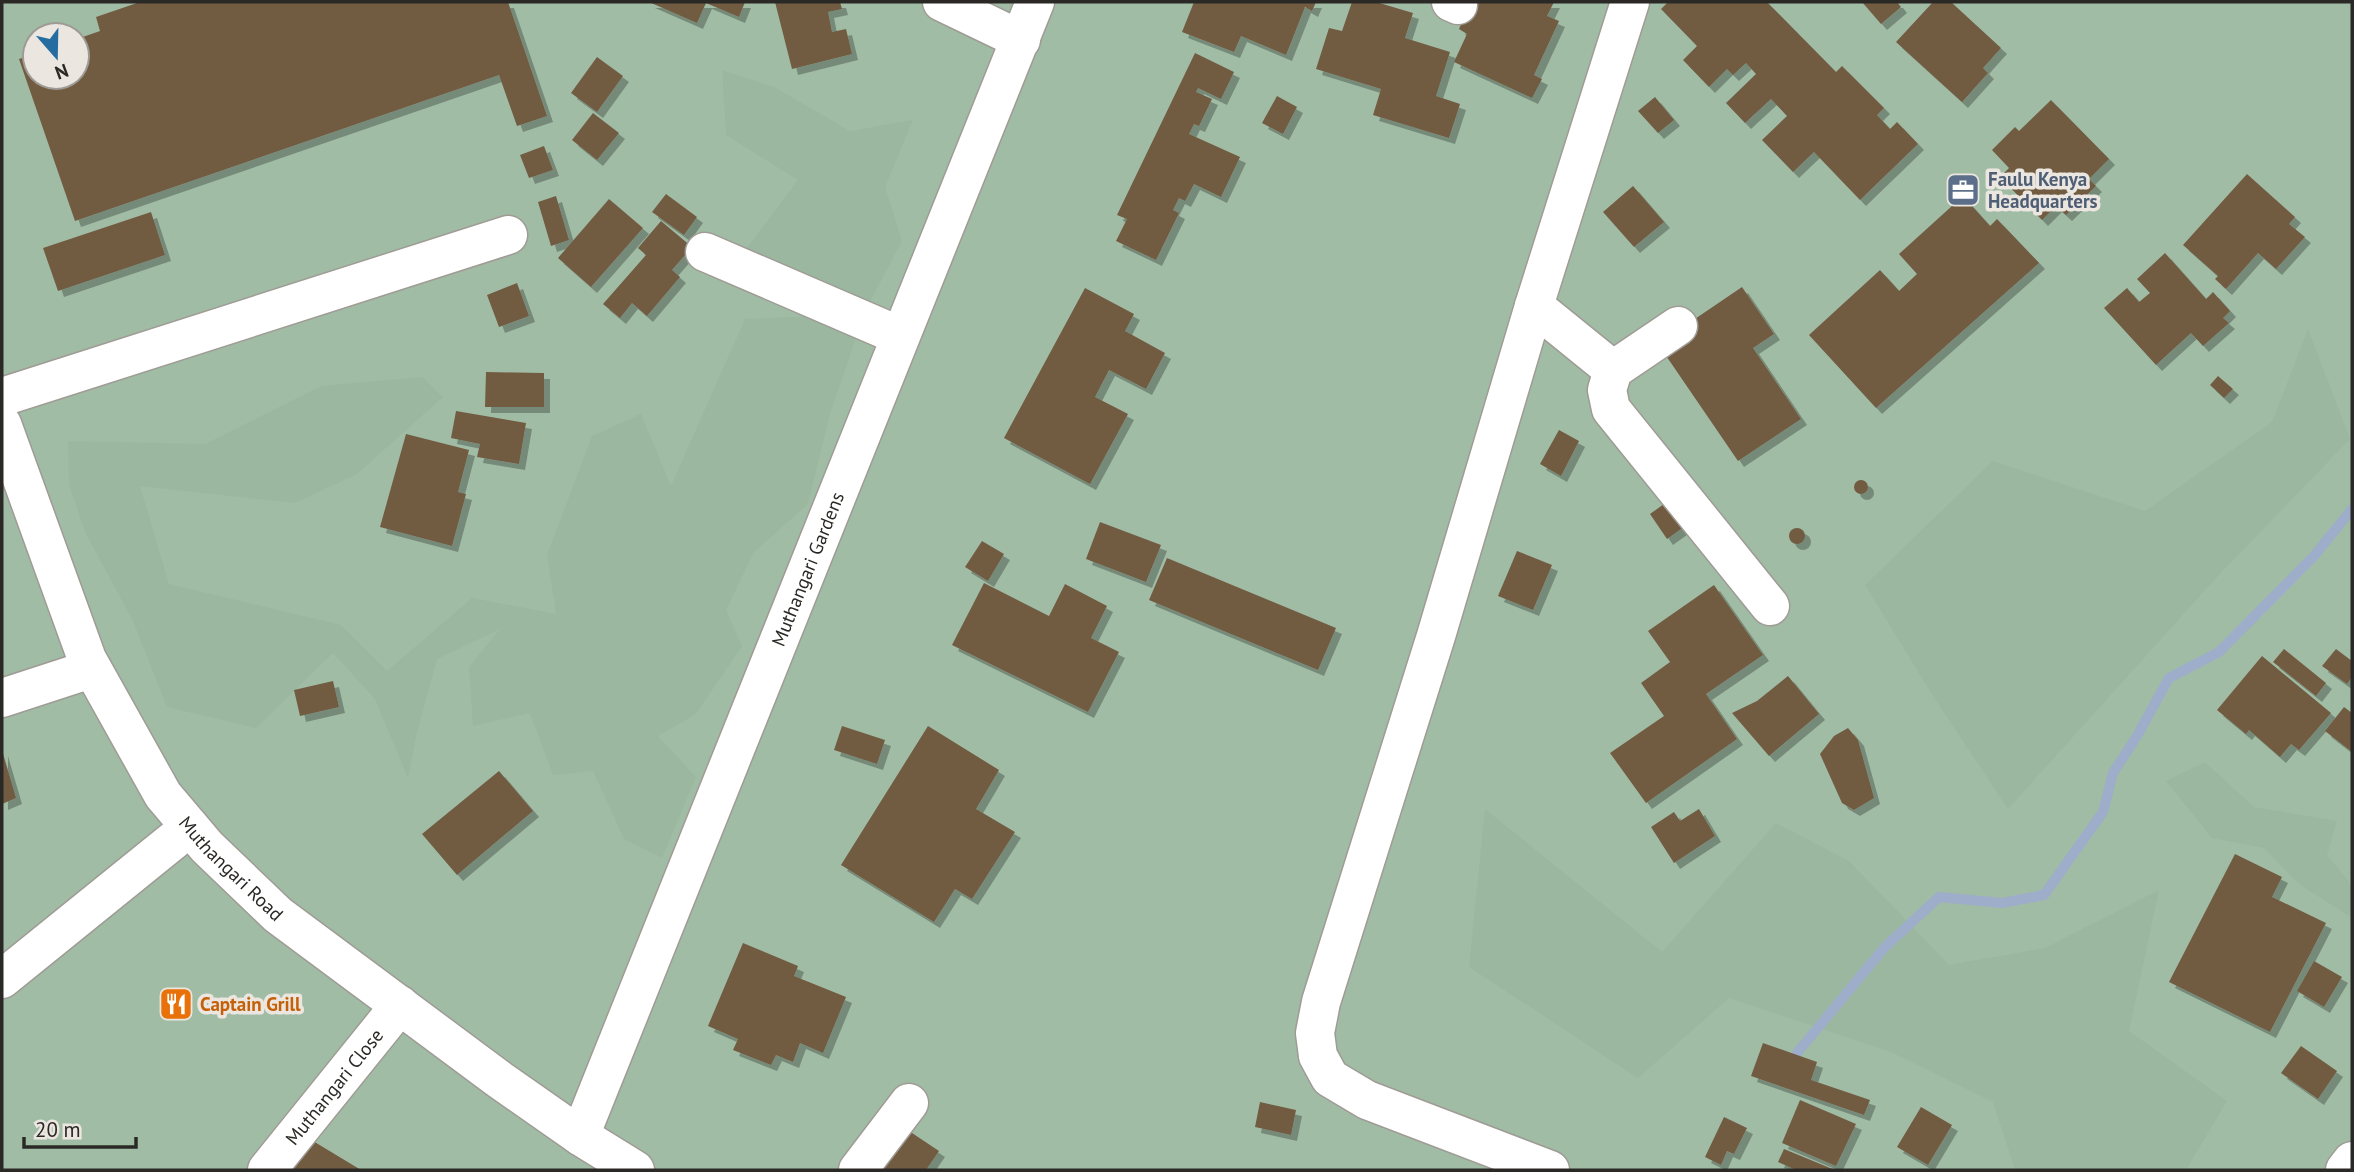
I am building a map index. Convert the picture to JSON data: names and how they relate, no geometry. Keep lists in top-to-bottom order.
{
  "streets": {
    "street": ["Muthangari Gardens", "Muthangari Road", "Muthangari Close"]
  },
  "crossings": [
    ["Muthangari Gardens", "Muthangari Road"],
    ["Muthangari Road", "Muthangari Close"]
  ],
  "places": {
    "office": ["Faulu Kenya Headquarters"],
    "restaurant": ["Captain Grill"]
  },
  "scale_bar": "20 m",
  "north": "bottom"
}
